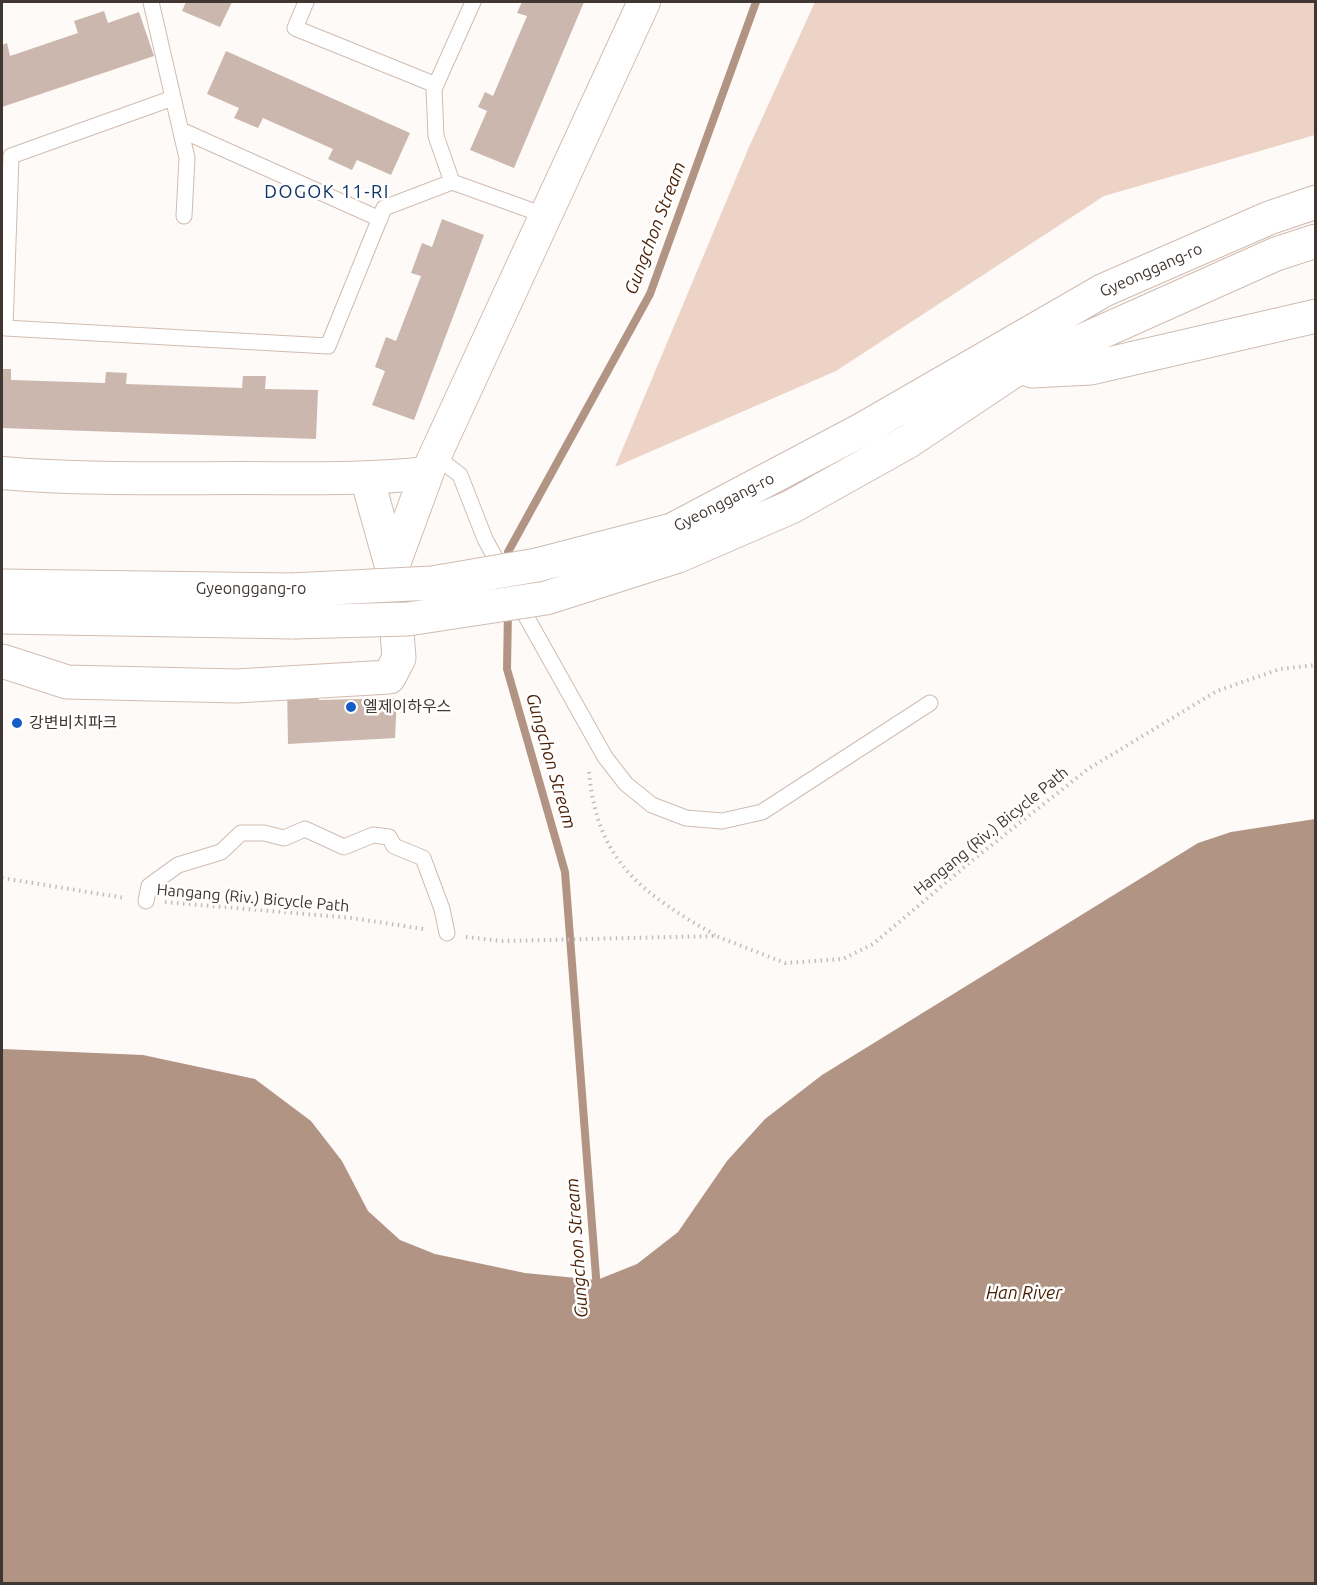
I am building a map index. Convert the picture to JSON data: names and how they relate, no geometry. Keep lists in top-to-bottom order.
{
  "streets": {
    "main road": ["Gyeonggang-ro"],
    "path": ["Hangang (Riv.) Bicycle Path"]
  },
  "districts": ["DOGOK 11-RI"],
  "water": ["Gungchon Stream", "Han River"],
  "places": ["엘제이하우스", "강변비치파크"]
}
